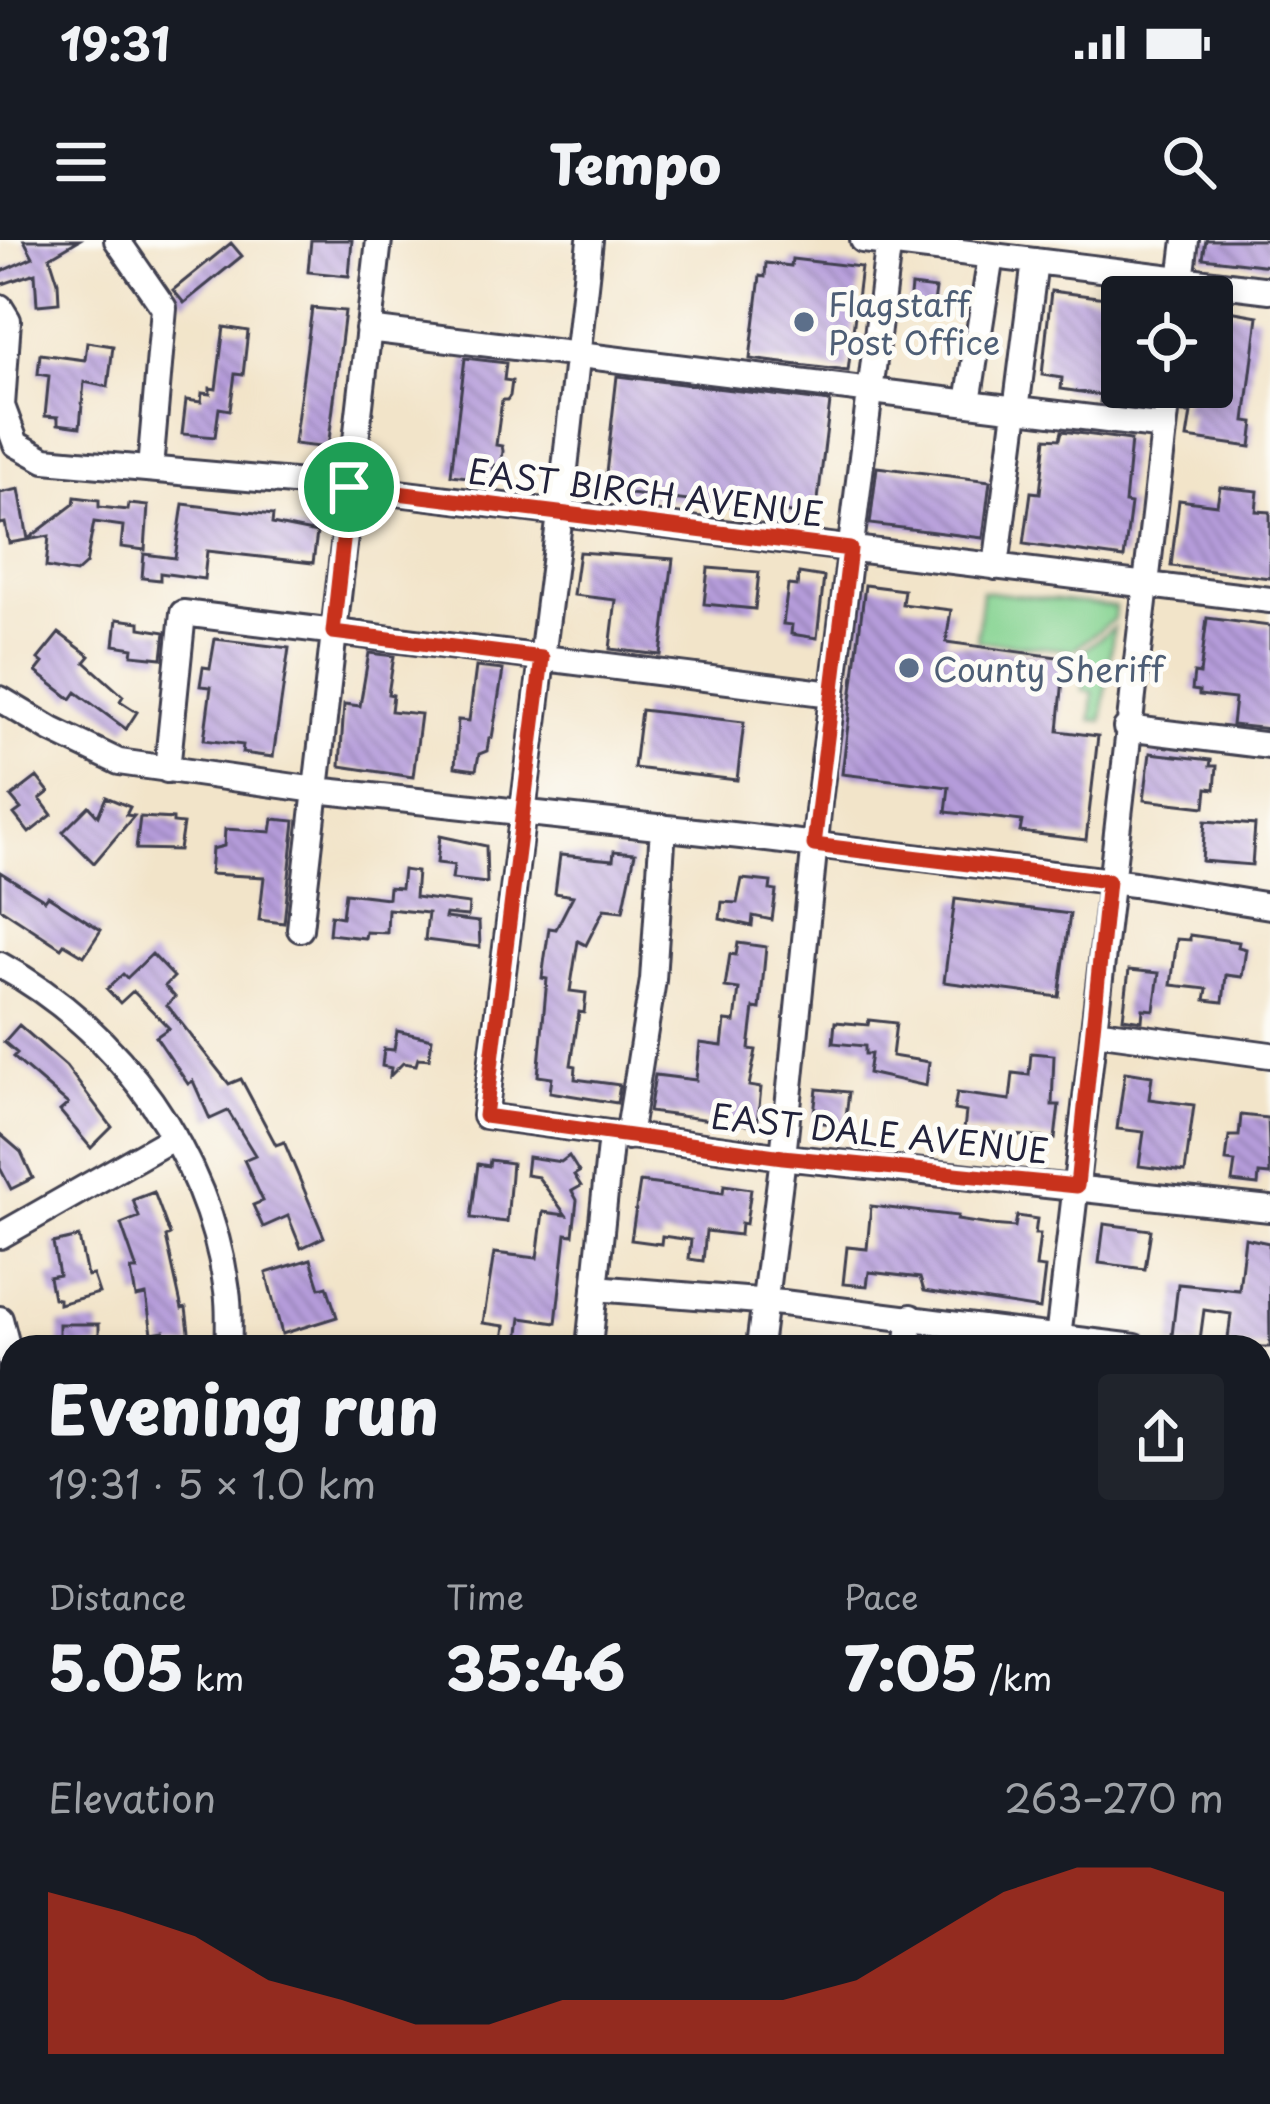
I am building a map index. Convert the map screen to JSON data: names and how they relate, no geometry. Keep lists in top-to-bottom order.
{
  "streets": {
    "street": ["EAST BIRCH AVENUE", "EAST DALE AVENUE"]
  },
  "places": ["Flagstaff Post Office", "County Sheriff"],
  "page": {
    "status": "19:31",
    "header": "Tempo",
    "heading": ["Evening run", "19:31 · 5 × 1.0 km"],
    "stats": [
      ["Distance", "5.05 km"],
      ["Time", "35:46"],
      ["Pace", "7:05 /km"]
    ],
    "chart": ["Elevation", "263–270 m"]
  }
}
